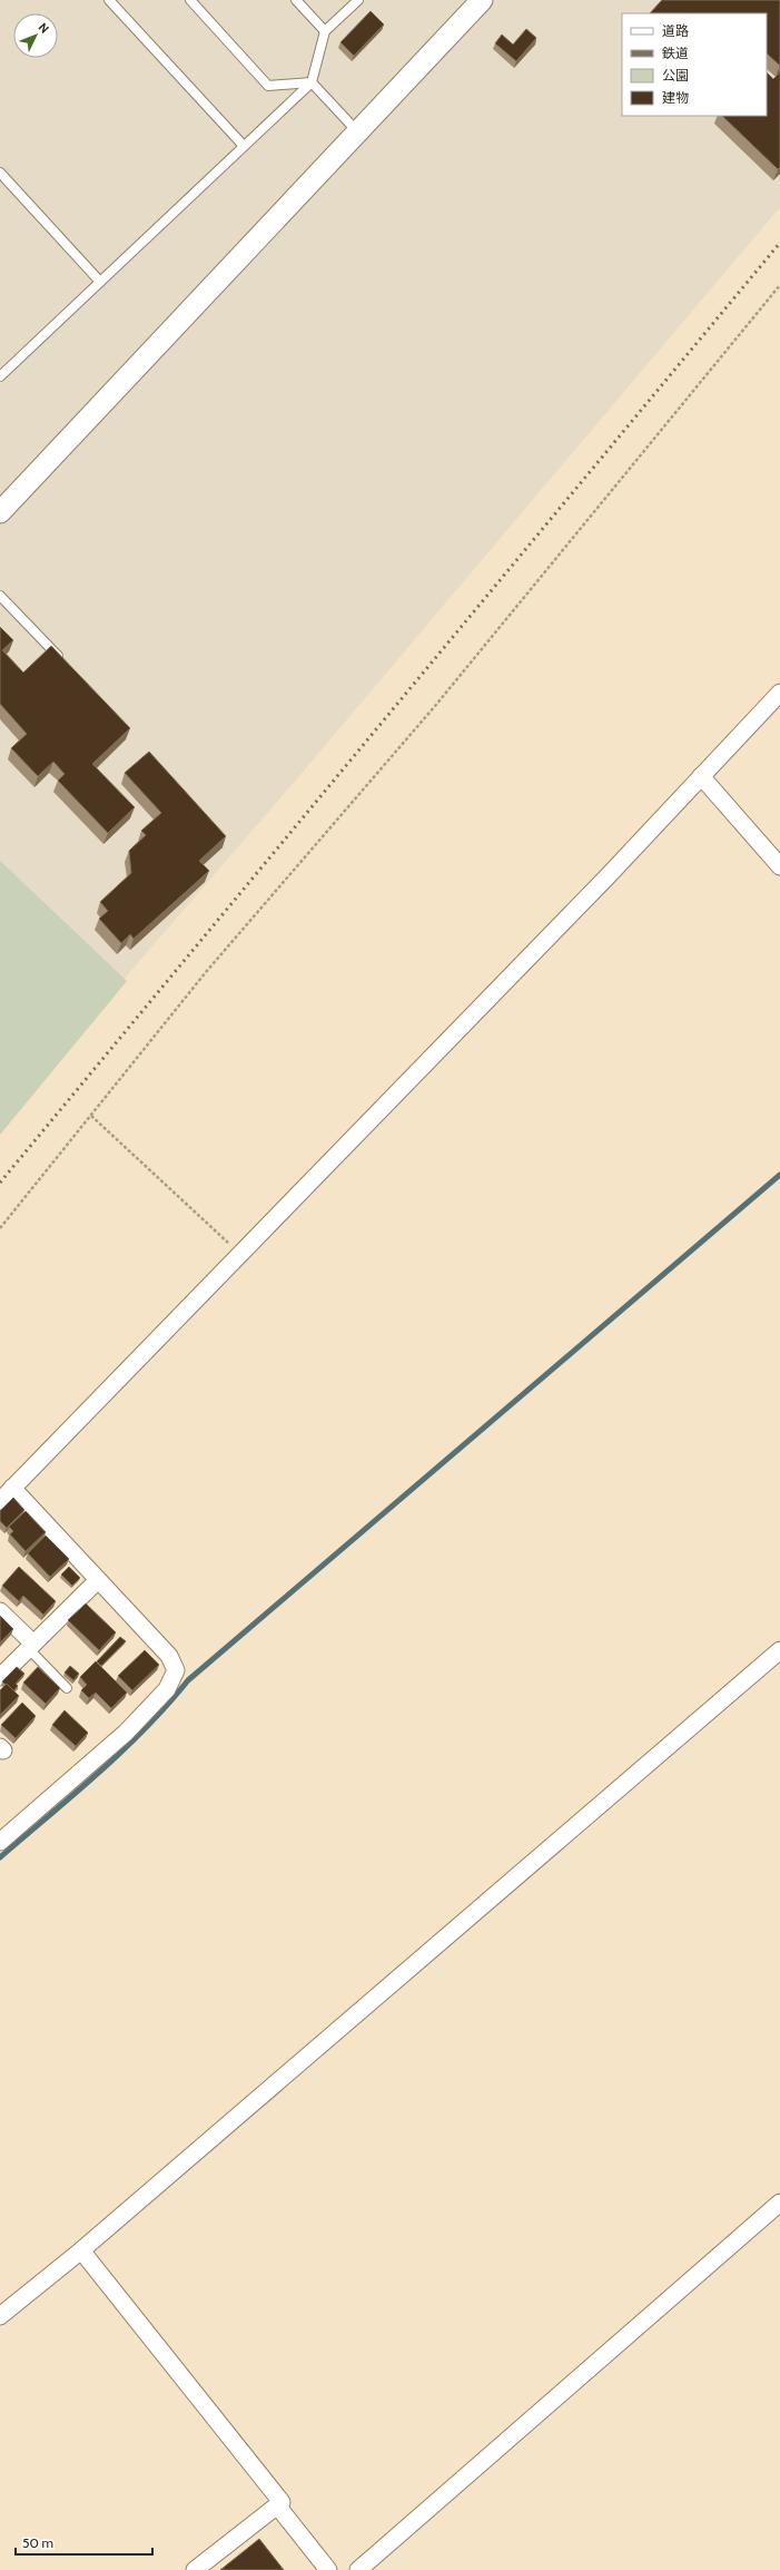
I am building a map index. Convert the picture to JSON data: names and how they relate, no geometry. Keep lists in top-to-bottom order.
{
  "legend": [
    "道路",
    "鉄道",
    "公園",
    "建物"
  ],
  "scale_bar": "50 m",
  "north": "top right"
}
